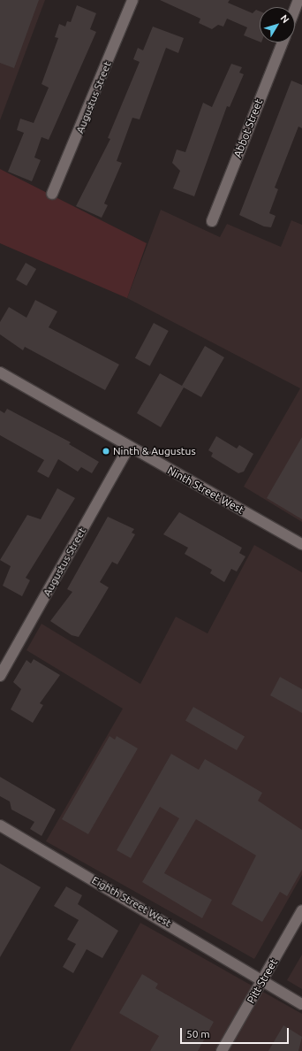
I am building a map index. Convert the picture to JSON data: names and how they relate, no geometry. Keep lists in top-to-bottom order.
{
  "streets": {
    "street": [
      "Augustus Street",
      "Abbot Street",
      "Ninth Street West",
      "Eighth Street West",
      "Pitt Street"
    ]
  },
  "crossings": [
    ["Augustus Street", "Ninth Street West"],
    ["Eighth Street West", "Pitt Street"]
  ],
  "places": ["Ninth & Augustus"],
  "scale_bar": "50 m",
  "north": "top right"
}
